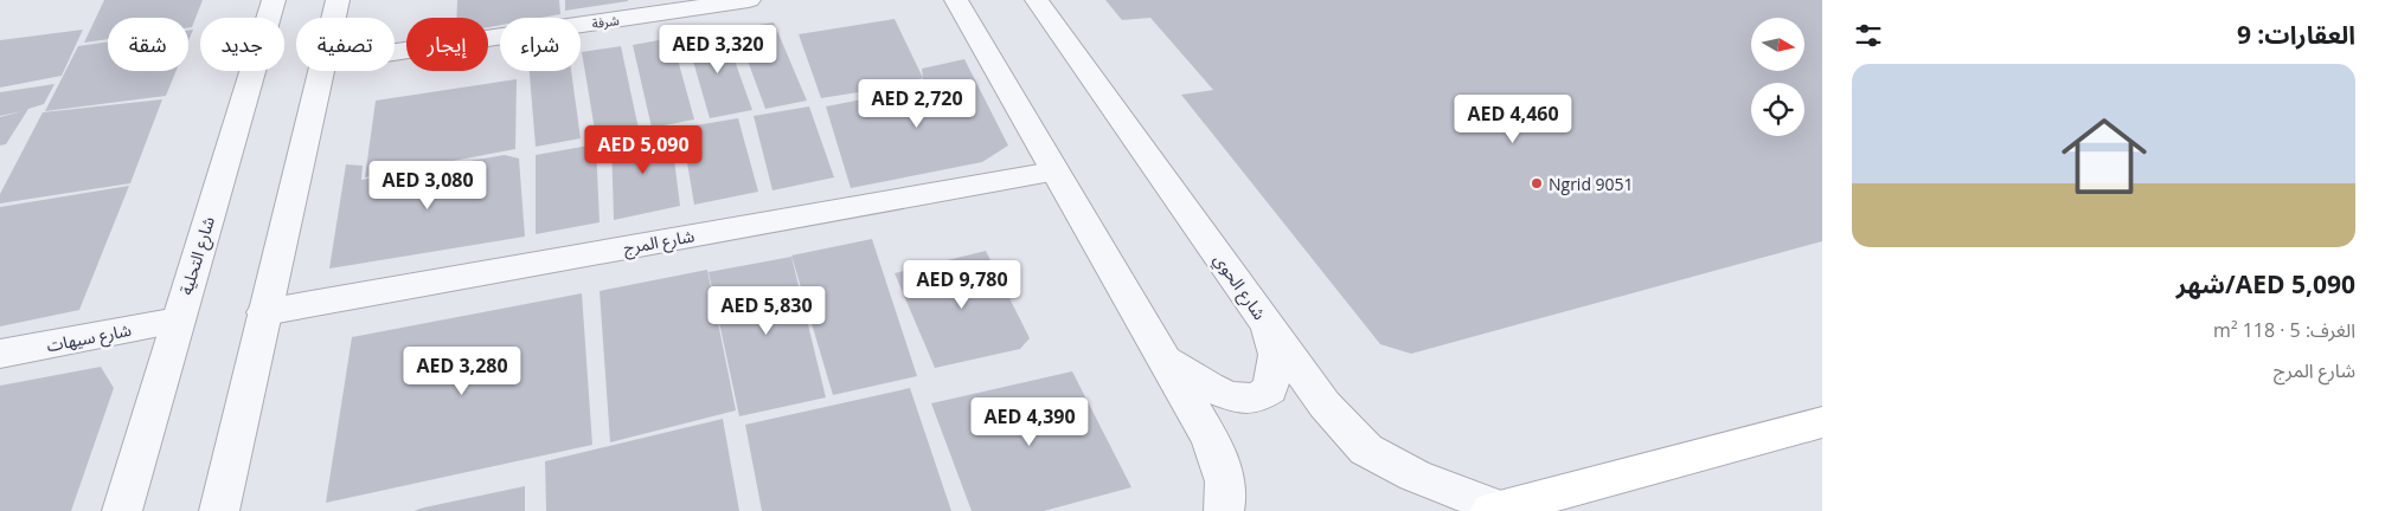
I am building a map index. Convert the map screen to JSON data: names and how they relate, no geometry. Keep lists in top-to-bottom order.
{
  "streets": {
    "street": [
      "شرفة",
      "شارع المرج",
      "شارع التحلية",
      "شارع الحوي",
      "شارع سيهات"
    ]
  },
  "crossings": [
    ["شارع التحلية", "شارع سيهات"]
  ],
  "places": ["Ngrid 9051"],
  "north": "right",
  "page": {
    "heading": "العقارات: 9",
    "chip": [
      "شراء",
      "إيجار",
      "تصفية",
      "جديد",
      "شقة"
    ],
    "price": [
      "AED 3,320",
      "AED 2,720",
      "AED 4,460",
      "AED 5,090",
      "AED 3,080",
      "AED 9,780",
      "AED 5,830",
      "AED 3,280",
      "AED 4,390"
    ],
    "list": [
      {
        "name": "AED 5,090/شهر",
        "note": "الغرف: 5 · 118 m² · شارع المرج"
      }
    ]
  }
}
